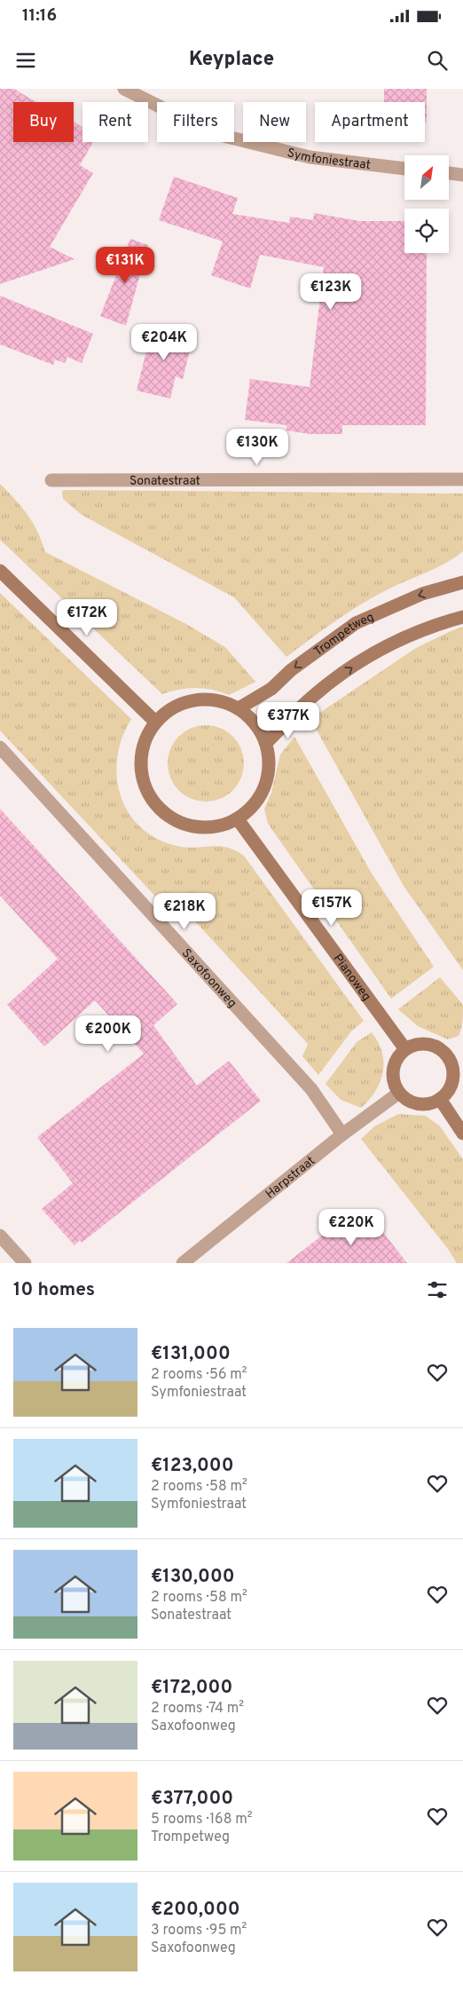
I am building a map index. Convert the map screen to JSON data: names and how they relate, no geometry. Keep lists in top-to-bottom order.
{
  "streets": {
    "street": [
      "Symfoniestraat",
      "Sonatestraat",
      "Trompetweg",
      "Saxofoonweg",
      "Pianoweg",
      "Harpstraat"
    ]
  },
  "crossings": [
    ["Trompetweg", "Pianoweg"],
    ["Saxofoonweg", "Harpstraat"],
    ["Pianoweg", "Harpstraat"]
  ],
  "north": "top right",
  "page": {
    "status": "11:16",
    "header": "Keyplace",
    "chip": [
      "Buy",
      "Rent",
      "Filters",
      "New",
      "Apartment"
    ],
    "price": [
      "€131K",
      "€123K",
      "€204K",
      "€130K",
      "€172K",
      "€377K",
      "€157K",
      "€218K",
      "€200K",
      "€220K"
    ],
    "heading": "10 homes",
    "list": [
      {
        "name": "€131,000",
        "note": "2 rooms · 56 m² · Symfoniestraat"
      },
      {
        "name": "€123,000",
        "note": "2 rooms · 58 m² · Symfoniestraat"
      },
      {
        "name": "€130,000",
        "note": "2 rooms · 58 m² · Sonatestraat"
      },
      {
        "name": "€172,000",
        "note": "2 rooms · 74 m² · Saxofoonweg"
      },
      {
        "name": "€377,000",
        "note": "5 rooms · 168 m² · Trompetweg"
      },
      {
        "name": "€200,000",
        "note": "3 rooms · 95 m² · Saxofoonweg"
      }
    ]
  }
}
